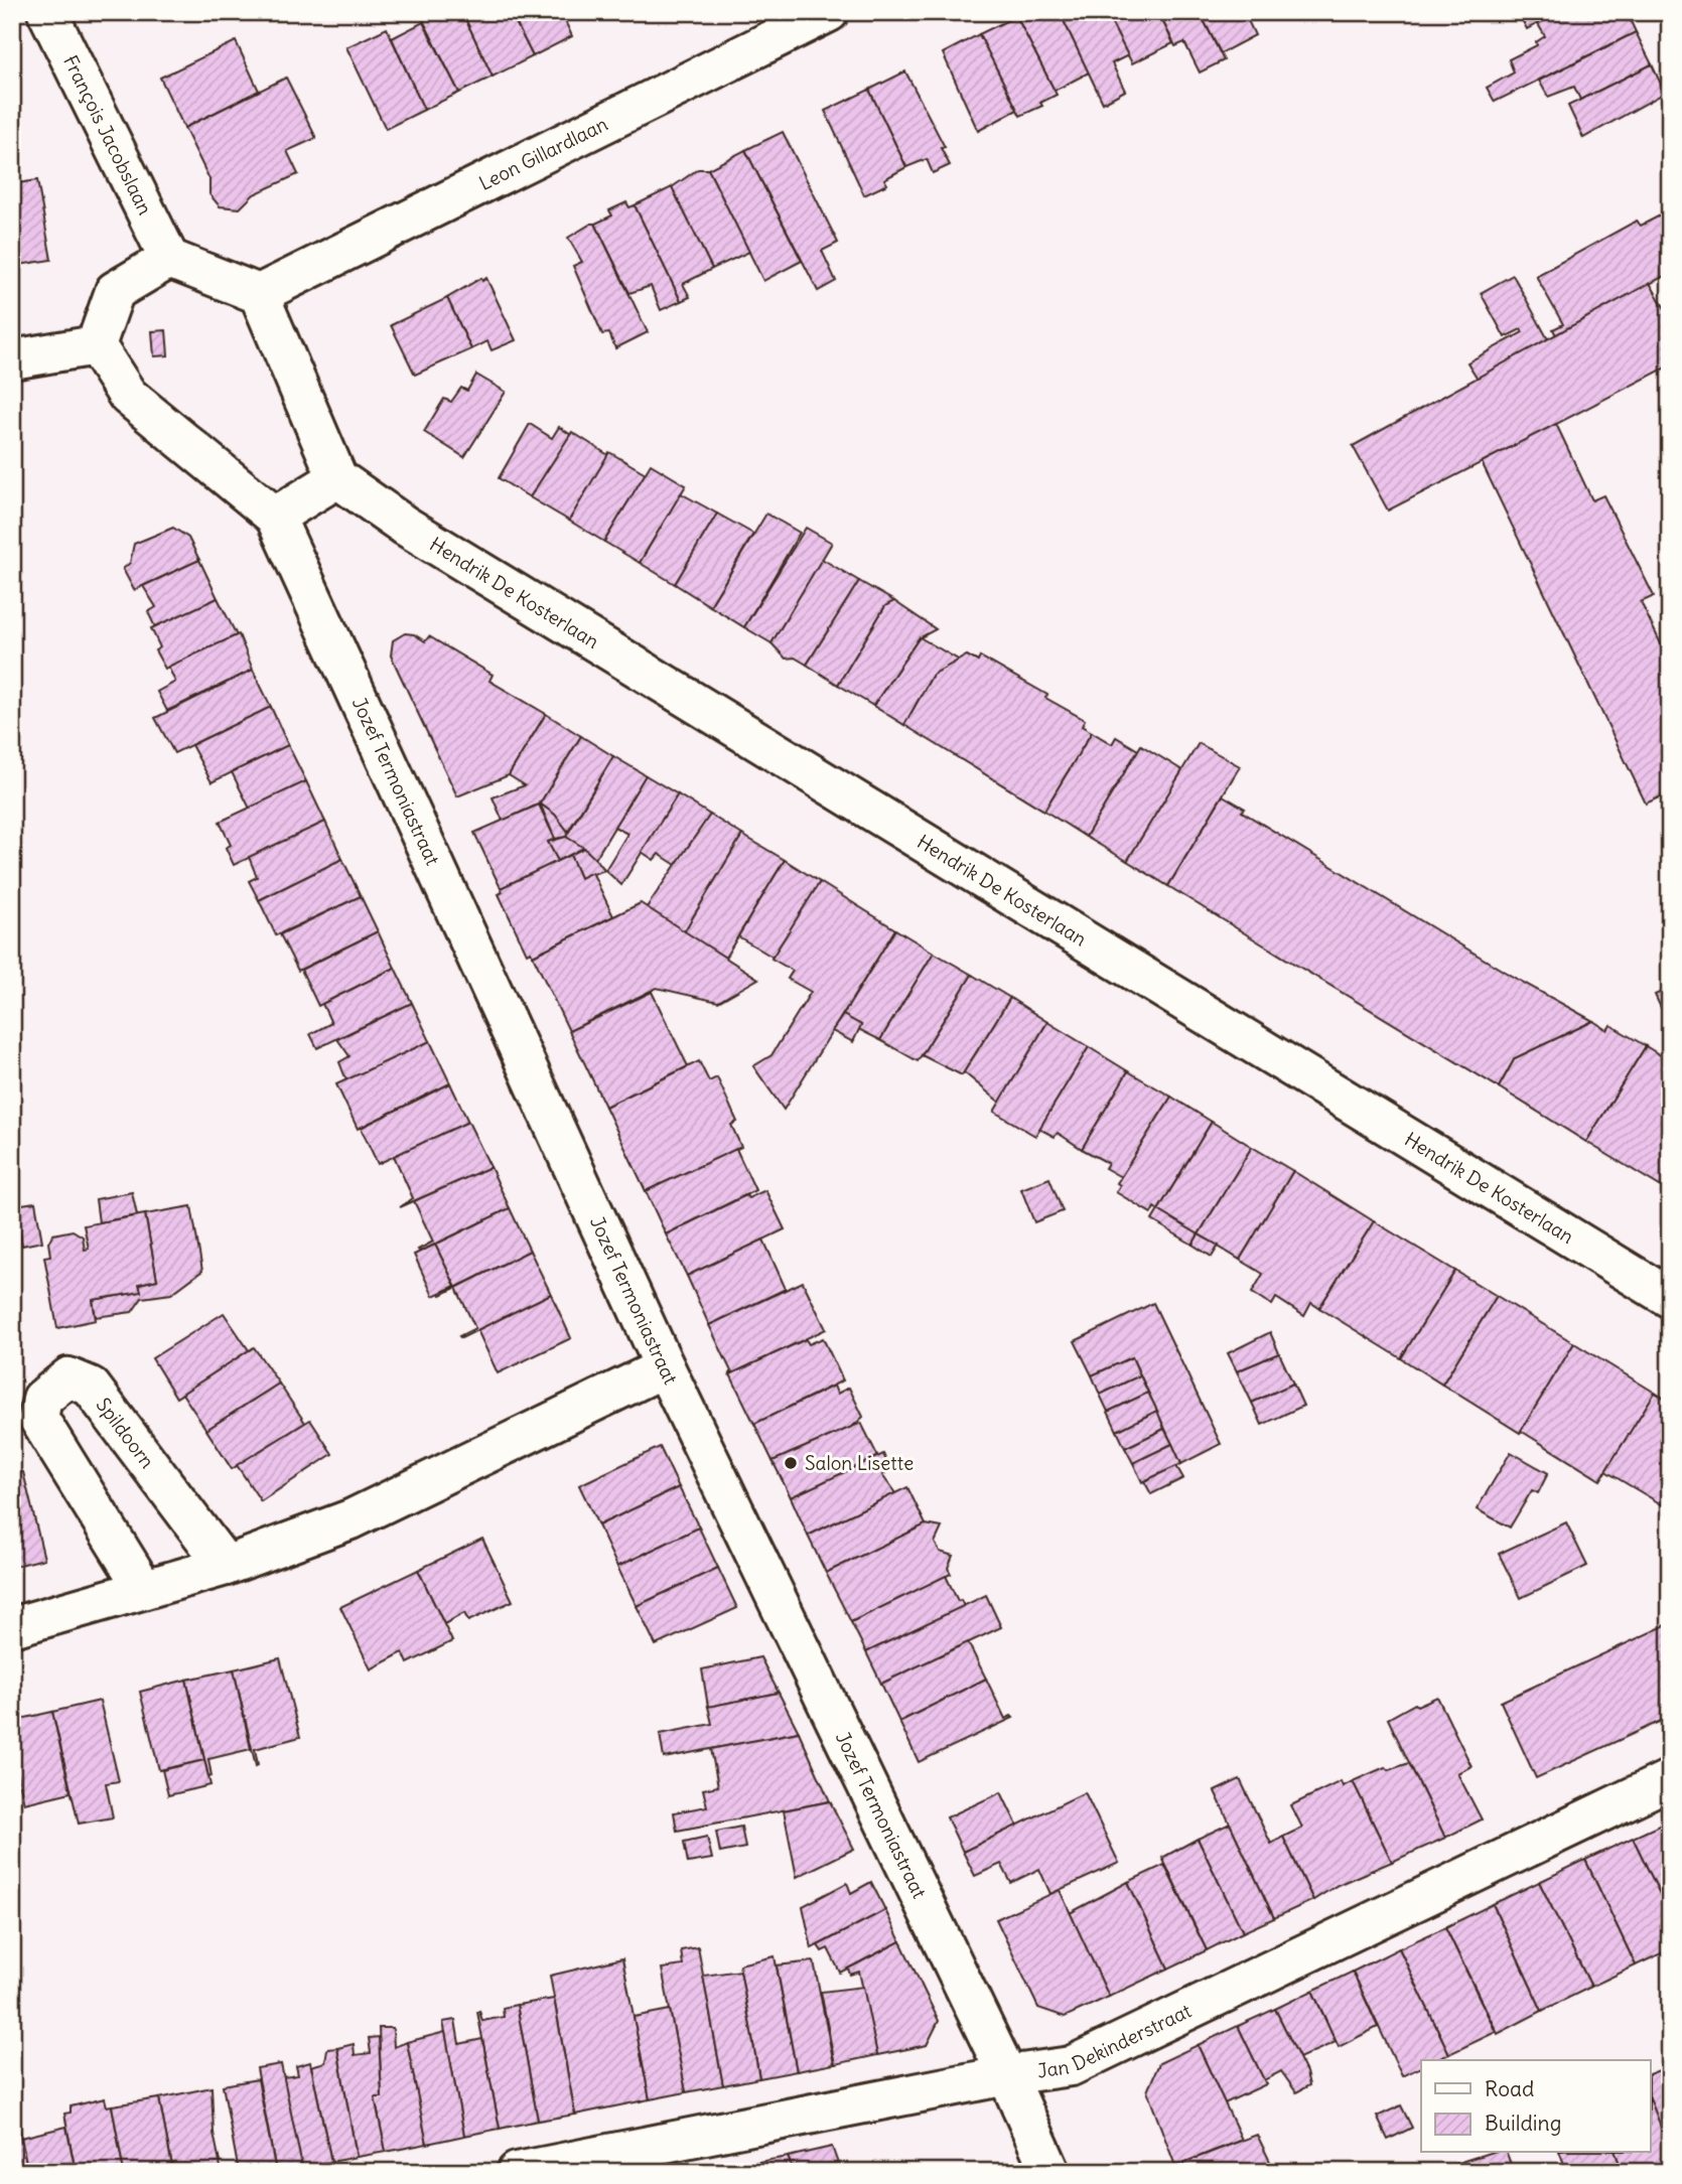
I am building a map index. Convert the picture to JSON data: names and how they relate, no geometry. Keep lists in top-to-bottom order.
{
  "streets": {
    "street": [
      "François Jacobslaan",
      "Leon Gillardlaan",
      "Hendrik De Kosterlaan",
      "Jozef Termoniastraat",
      "Spildoorn",
      "Jan Dekinderstraat"
    ]
  },
  "crossings": [
    ["Jozef Termoniastraat", "Jan Dekinderstraat"]
  ],
  "places": ["Salon Lisette"],
  "legend": ["Road", "Building"]
}
